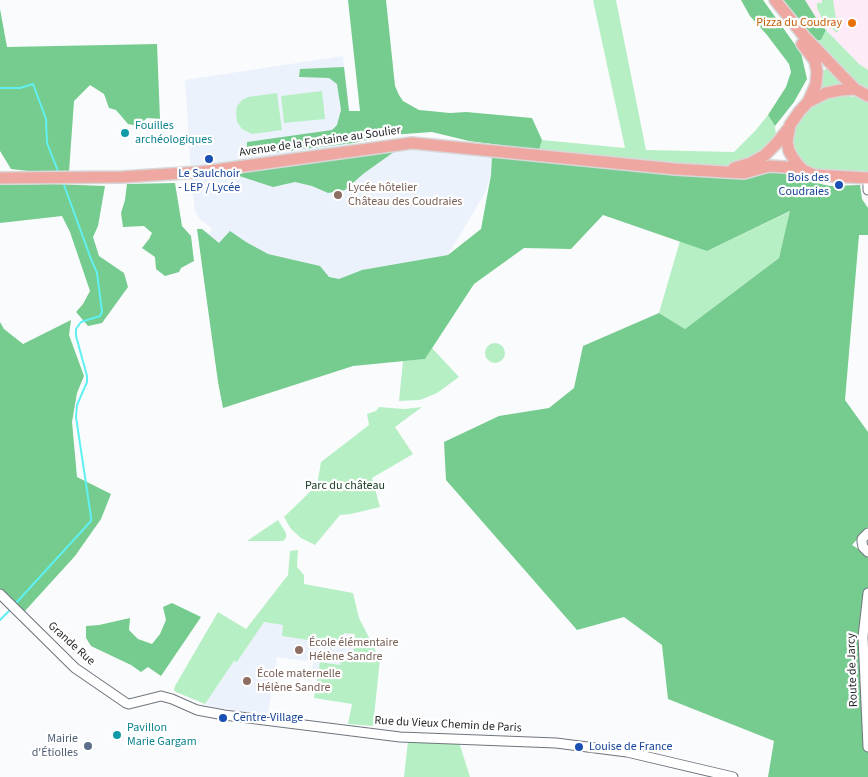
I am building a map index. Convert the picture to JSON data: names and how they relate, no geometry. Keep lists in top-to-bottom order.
{
  "streets": {
    "main road": ["Avenue de la Fontaine au Soulier"],
    "street": ["Grande Rue", "Route de Jarcy", "Rue du Vieux Chemin de Paris"]
  },
  "crossings": [
    ["Grande Rue", "Rue du Vieux Chemin de Paris"]
  ],
  "parks": ["Parc du château"],
  "places": [
    "Pizza du Coudray",
    "Fouilles archéologiques",
    "Le Saulchoir - LEP / Lycée",
    "Bois des Coudraies",
    "Lycée hôtelier Château des Coudraies",
    "École élémentaire Hélène Sandre",
    "École maternelle Hélène Sandre",
    "Centre-Village",
    "Pavillon Marie Gargam",
    "Mairie d'Étiolles",
    "Louise de France"
  ]
}
